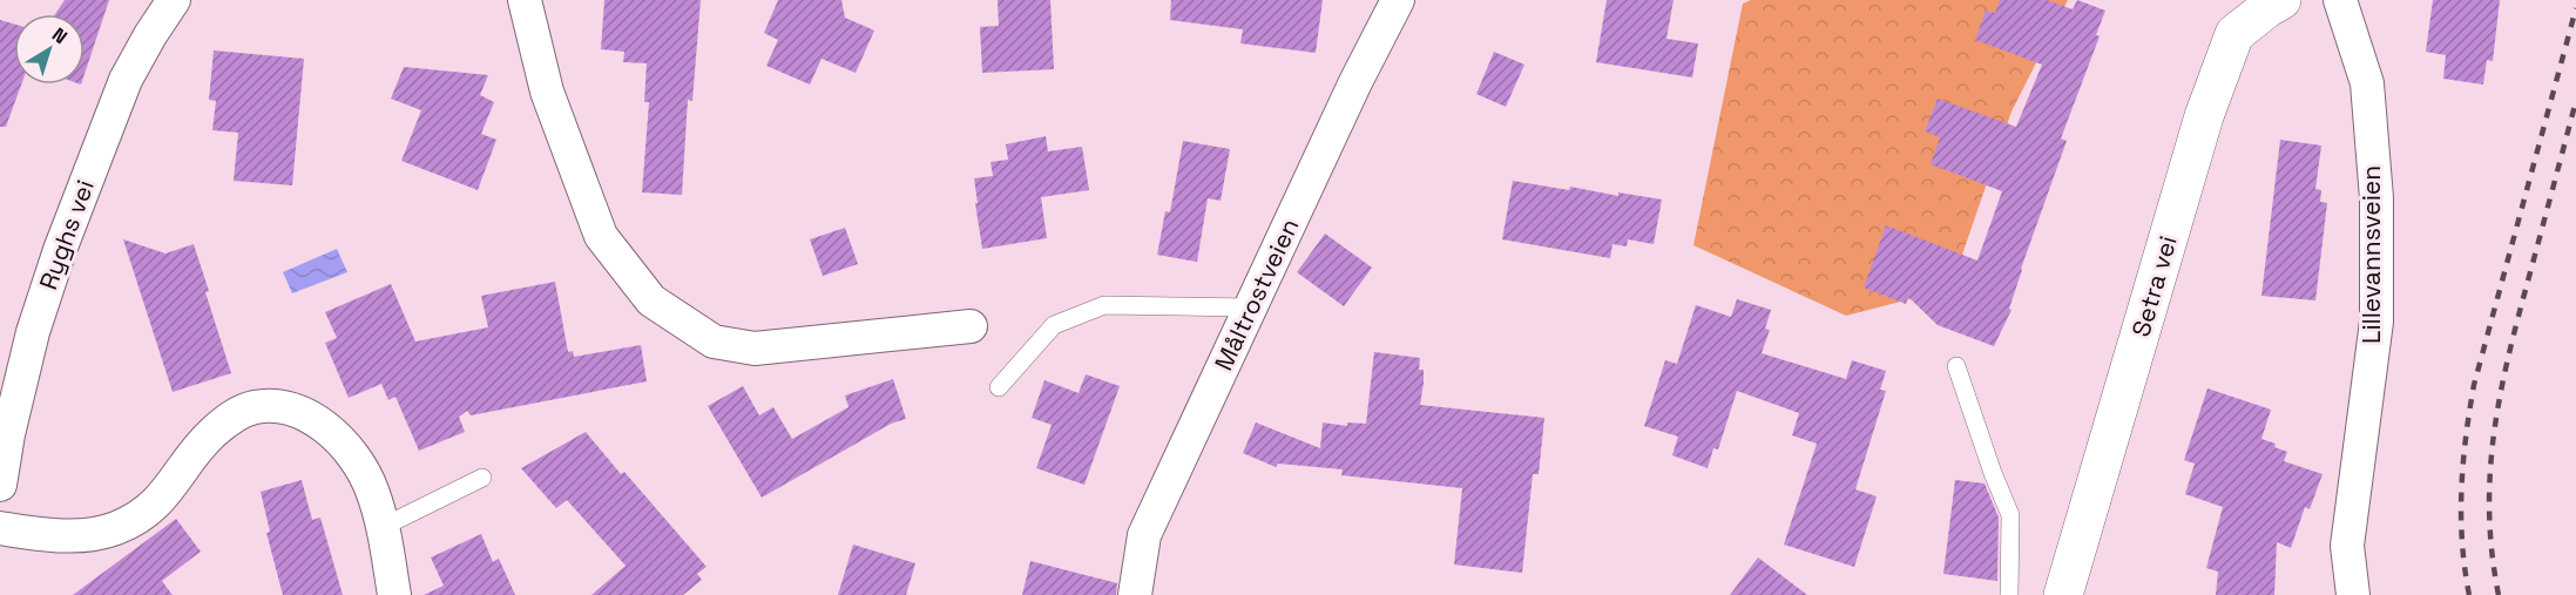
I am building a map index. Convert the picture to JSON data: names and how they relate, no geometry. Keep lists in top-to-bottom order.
{
  "streets": {
    "street": [
      "Ryghs vei",
      "Lillevannsveien",
      "Setra vei",
      "Måltrostveien"
    ]
  },
  "north": "top right"
}
